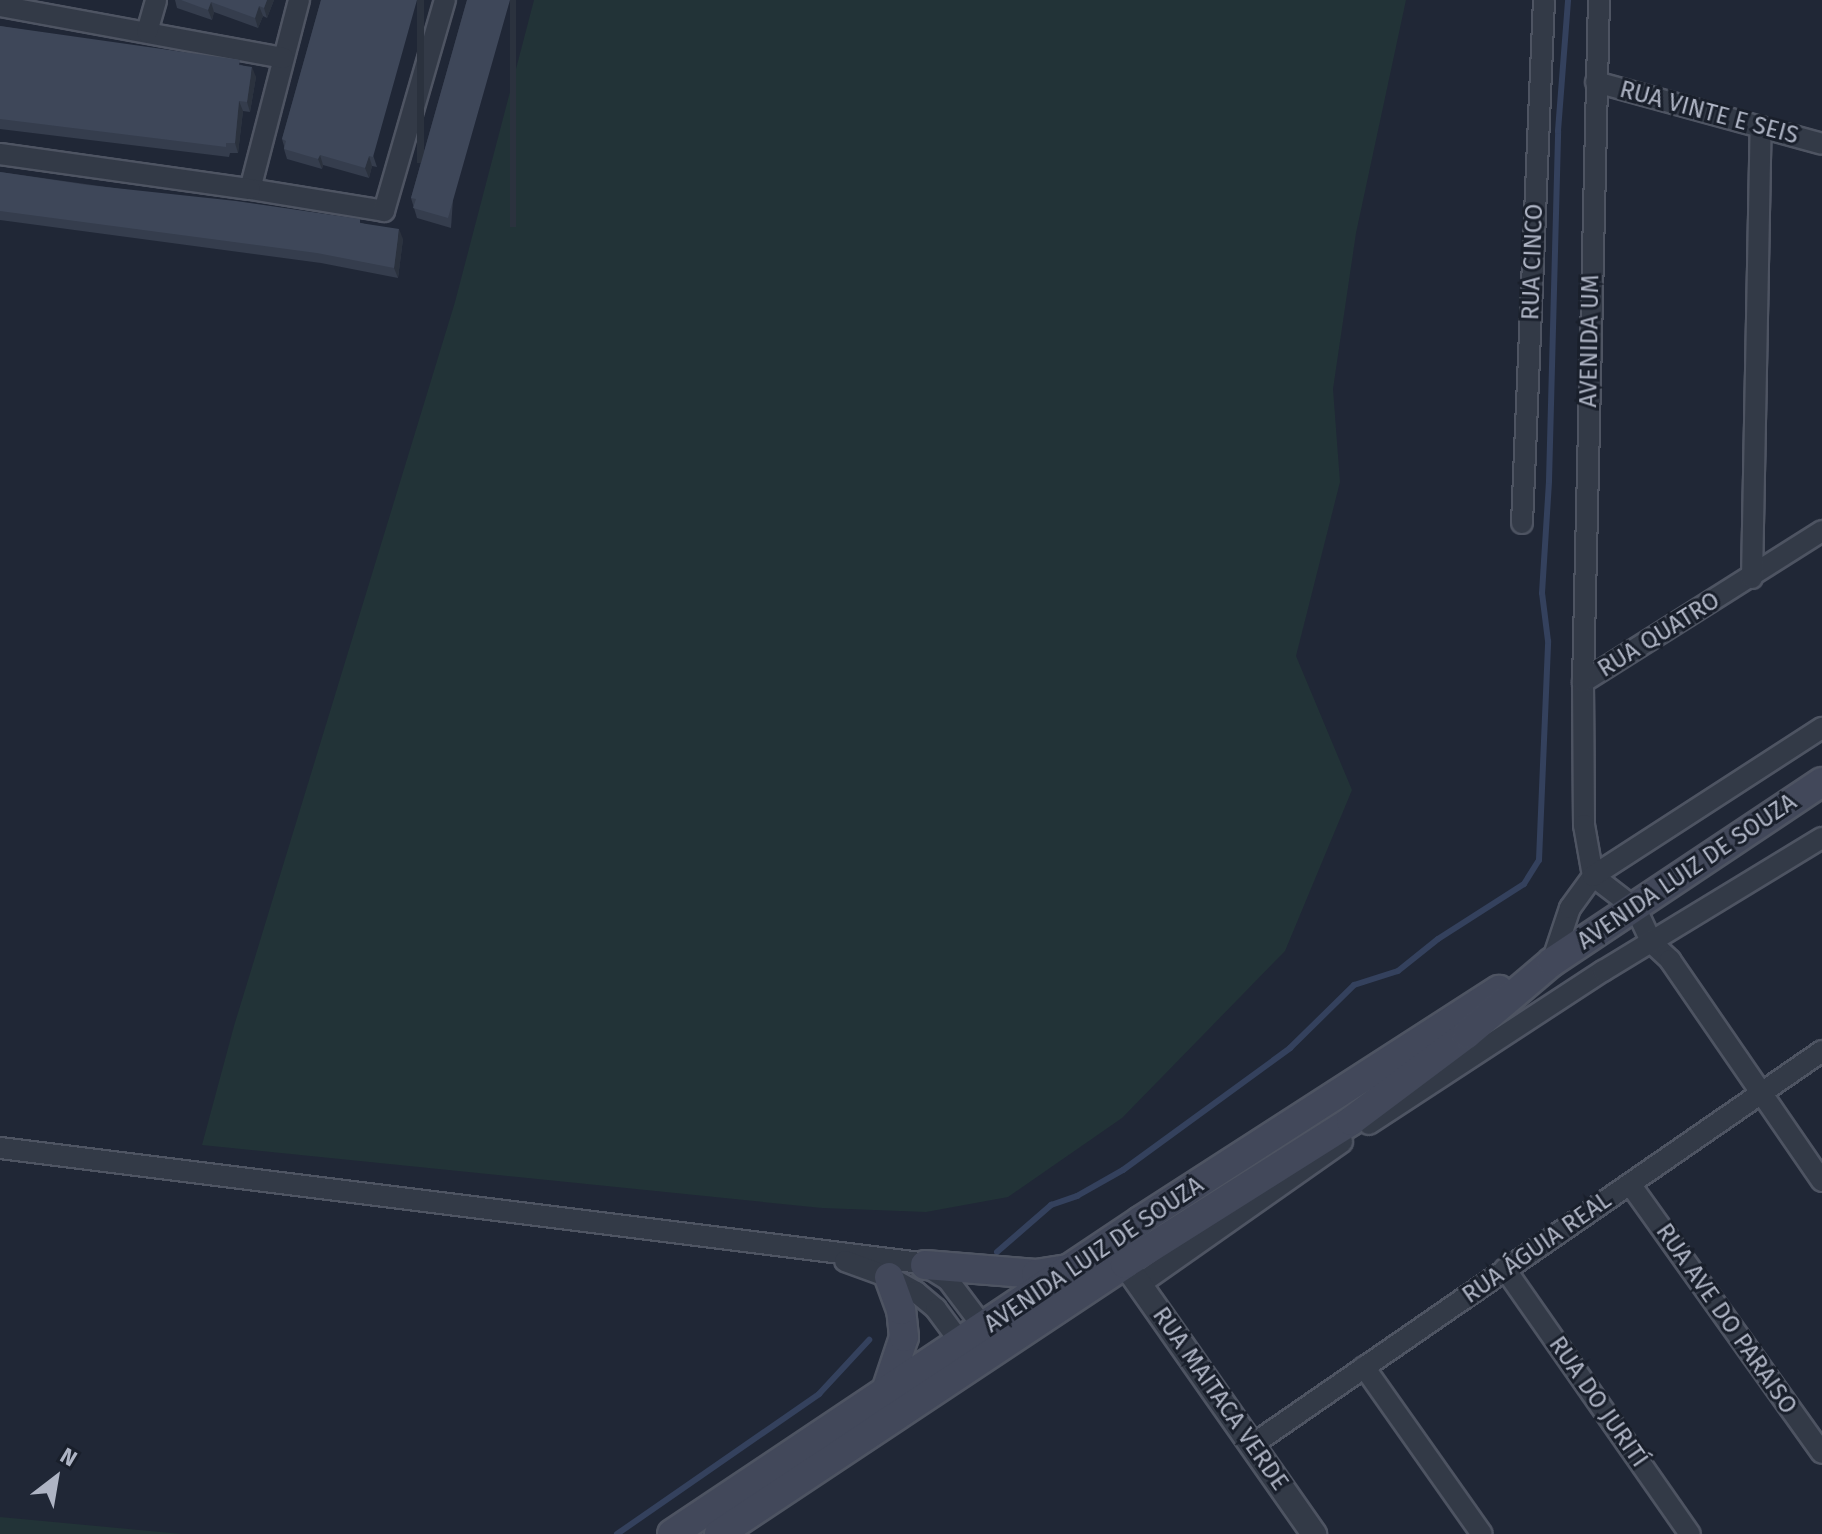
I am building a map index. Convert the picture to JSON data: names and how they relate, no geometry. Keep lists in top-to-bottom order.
{
  "streets": {
    "main road": ["AVENIDA LUIZ DE SOUZA"],
    "street": [
      "RUA VINTE E SEIS",
      "RUA CINCO",
      "AVENIDA UM",
      "RUA QUATRO",
      "RUA ÁGUIA REAL",
      "RUA AVE DO PARAISO",
      "RUA MAITACA VERDE",
      "RUA DO JURITÍ"
    ]
  },
  "crossings": [
    ["RUA VINTE E SEIS", "AVENIDA UM"],
    ["AVENIDA UM", "RUA QUATRO"],
    ["RUA QUATRO", "AVENIDA LUIZ DE SOUZA"],
    ["AVENIDA LUIZ DE SOUZA", "RUA MAITACA VERDE"],
    ["RUA ÁGUIA REAL", "RUA AVE DO PARAISO"],
    ["RUA ÁGUIA REAL", "RUA MAITACA VERDE"],
    ["RUA ÁGUIA REAL", "RUA DO JURITÍ"]
  ],
  "north": "top right"
}
